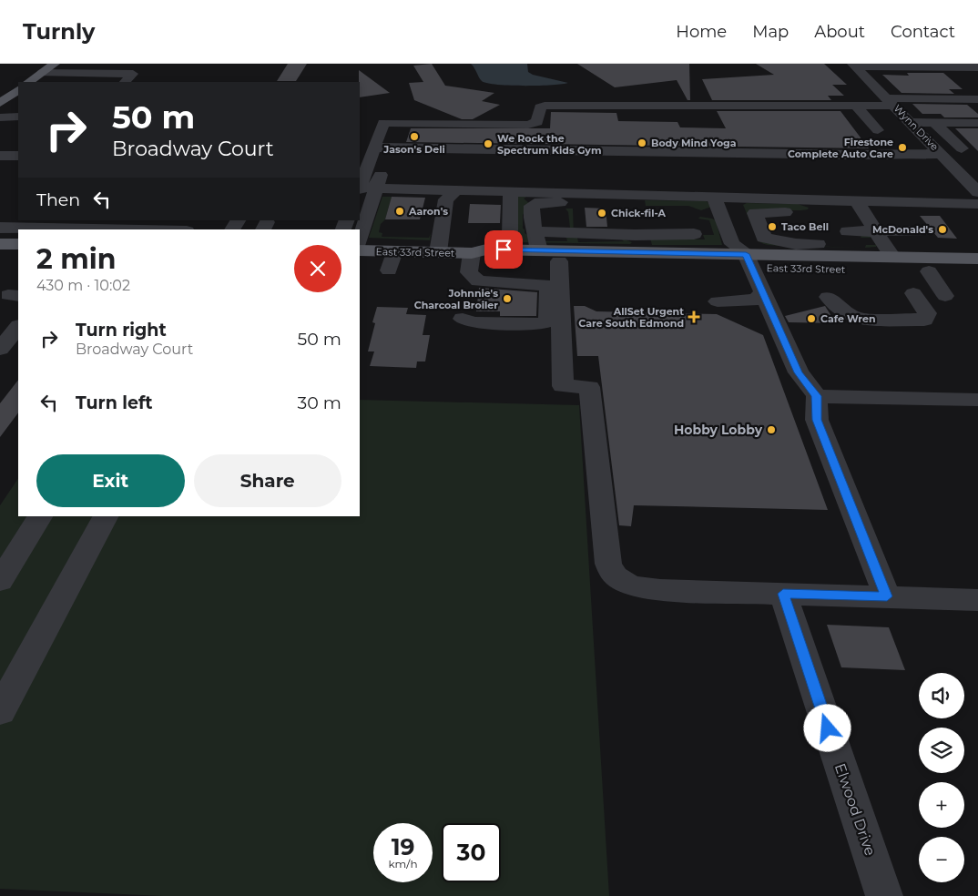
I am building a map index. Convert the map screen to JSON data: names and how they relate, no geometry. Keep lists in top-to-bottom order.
{
  "streets": {
    "main road": ["East 33rd Street"],
    "street": ["Wynn Drive", "Elwood Drive"]
  },
  "places": {
    "other": [
      "Jason's Deli",
      "Body Mind Yoga",
      "We Rock the Spectrum Kids Gym",
      "Firestone Complete Auto Care",
      "Aaron's",
      "Chick-fil-A",
      "Taco Bell",
      "McDonald's",
      "Johnnie's Charcoal Broiler",
      "Cafe Wren",
      "Hobby Lobby"
    ],
    "health": ["AllSet Urgent Care South Edmond"]
  },
  "page": {
    "header": "Turnly",
    "nav": [
      "Home",
      "Map",
      "About",
      "Contact"
    ],
    "turn": ["50 m", "Broadway Court"],
    "then": "Then",
    "heading": ["2 min", "430 m · 10:02"],
    "list": [
      {
        "name": "Turn right",
        "note": "Broadway Court",
        "value": "50 m"
      },
      {
        "name": "Turn left",
        "value": "30 m"
      }
    ],
    "buttons": ["Exit", "Share"],
    "map_buttons": ["+", "−"],
    "speed": "19 km/h",
    "limit": "30"
  }
}
